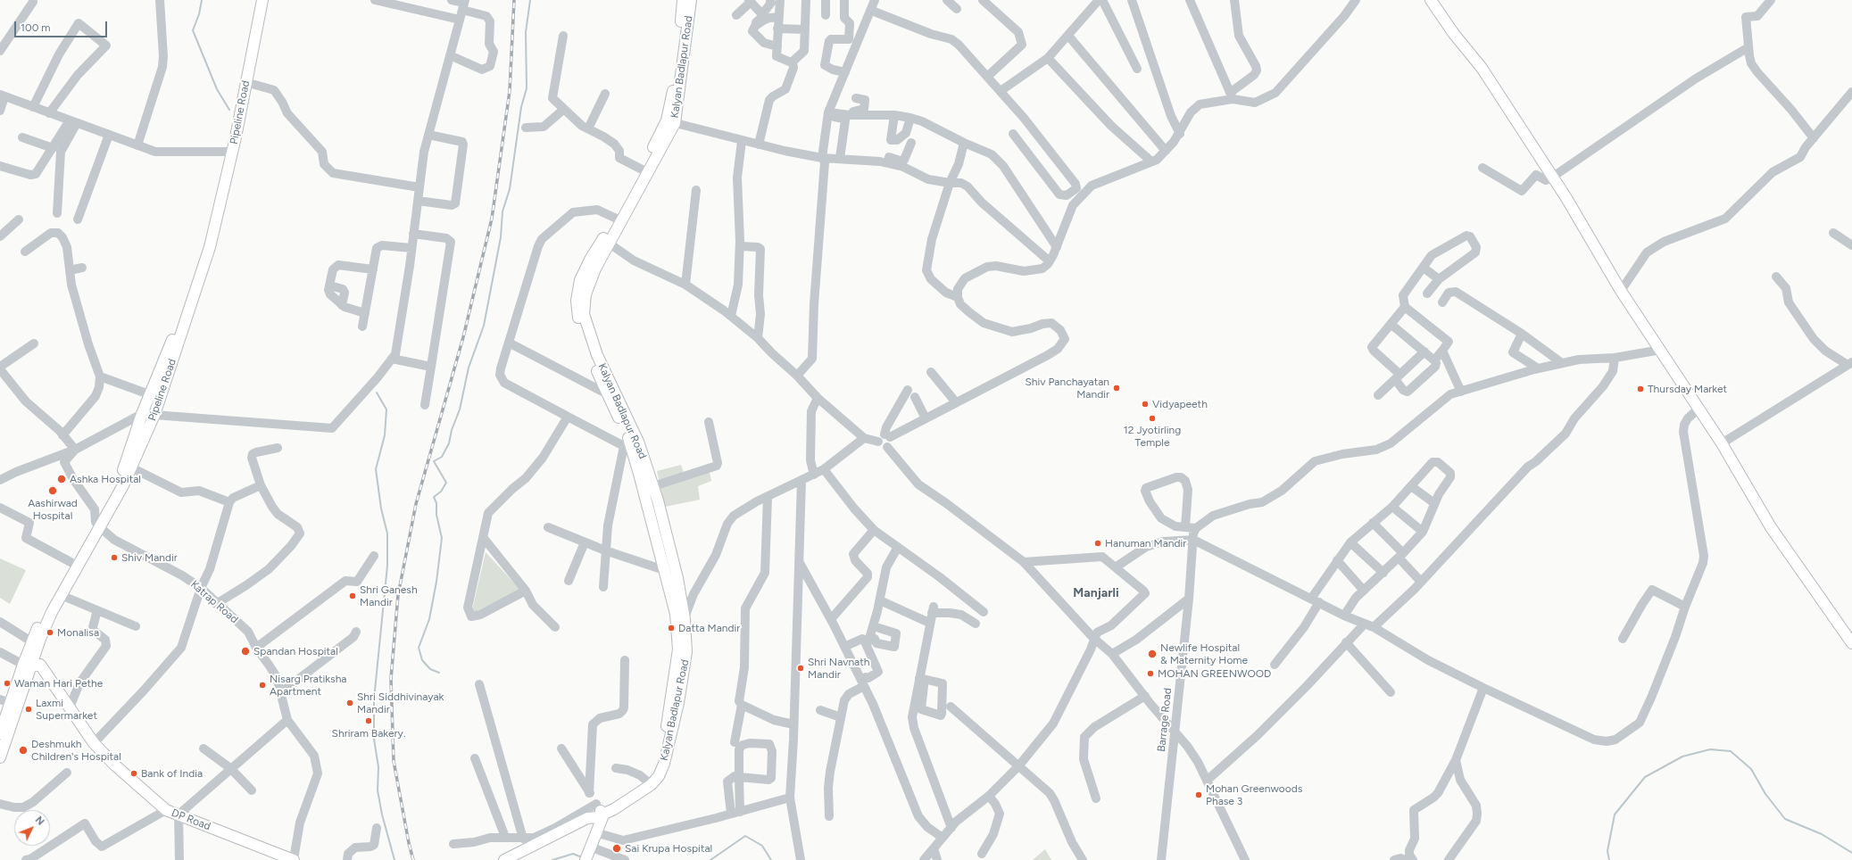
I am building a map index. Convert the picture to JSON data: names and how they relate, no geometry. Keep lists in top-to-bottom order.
{
  "streets": {
    "main road": ["Kalyan Badlapur Road", "Pipeline Road", "DP Road"],
    "street": ["Katrap Road", "Barrage Road"]
  },
  "crossings": [
    ["Pipeline Road", "Katrap Road"],
    ["Pipeline Road", "DP Road"],
    ["Katrap Road", "DP Road"]
  ],
  "districts": ["Manjarli"],
  "places": [
    "Shiv Panchayatan Mandir",
    "Thursday Market",
    "Vidyapeeth",
    "12 Jyotirling Temple",
    "Ashka Hospital",
    "Aashirwad Hospital",
    "Hanuman Mandir",
    "Shiv Mandir",
    "Shri Ganesh Mandir",
    "Datta Mandir",
    "Monalisa",
    "Spandan Hospital",
    "Newlife Hospital & Maternity Home",
    "Shri Navnath Mandir",
    "MOHAN GREENWOOD",
    "Waman Hari Pethe",
    "Nisarg Pratiksha Apartment",
    "Shri Siddhivinayak Mandir",
    "Laxmi Supermarket",
    "Shriram Bakery.",
    "Deshmukh Children's Hospital",
    "Bank of India",
    "Mohan Greenwoods Phase 3",
    "Sai Krupa Hospital"
  ],
  "scale_bar": "100 m",
  "north": "top right"
}
